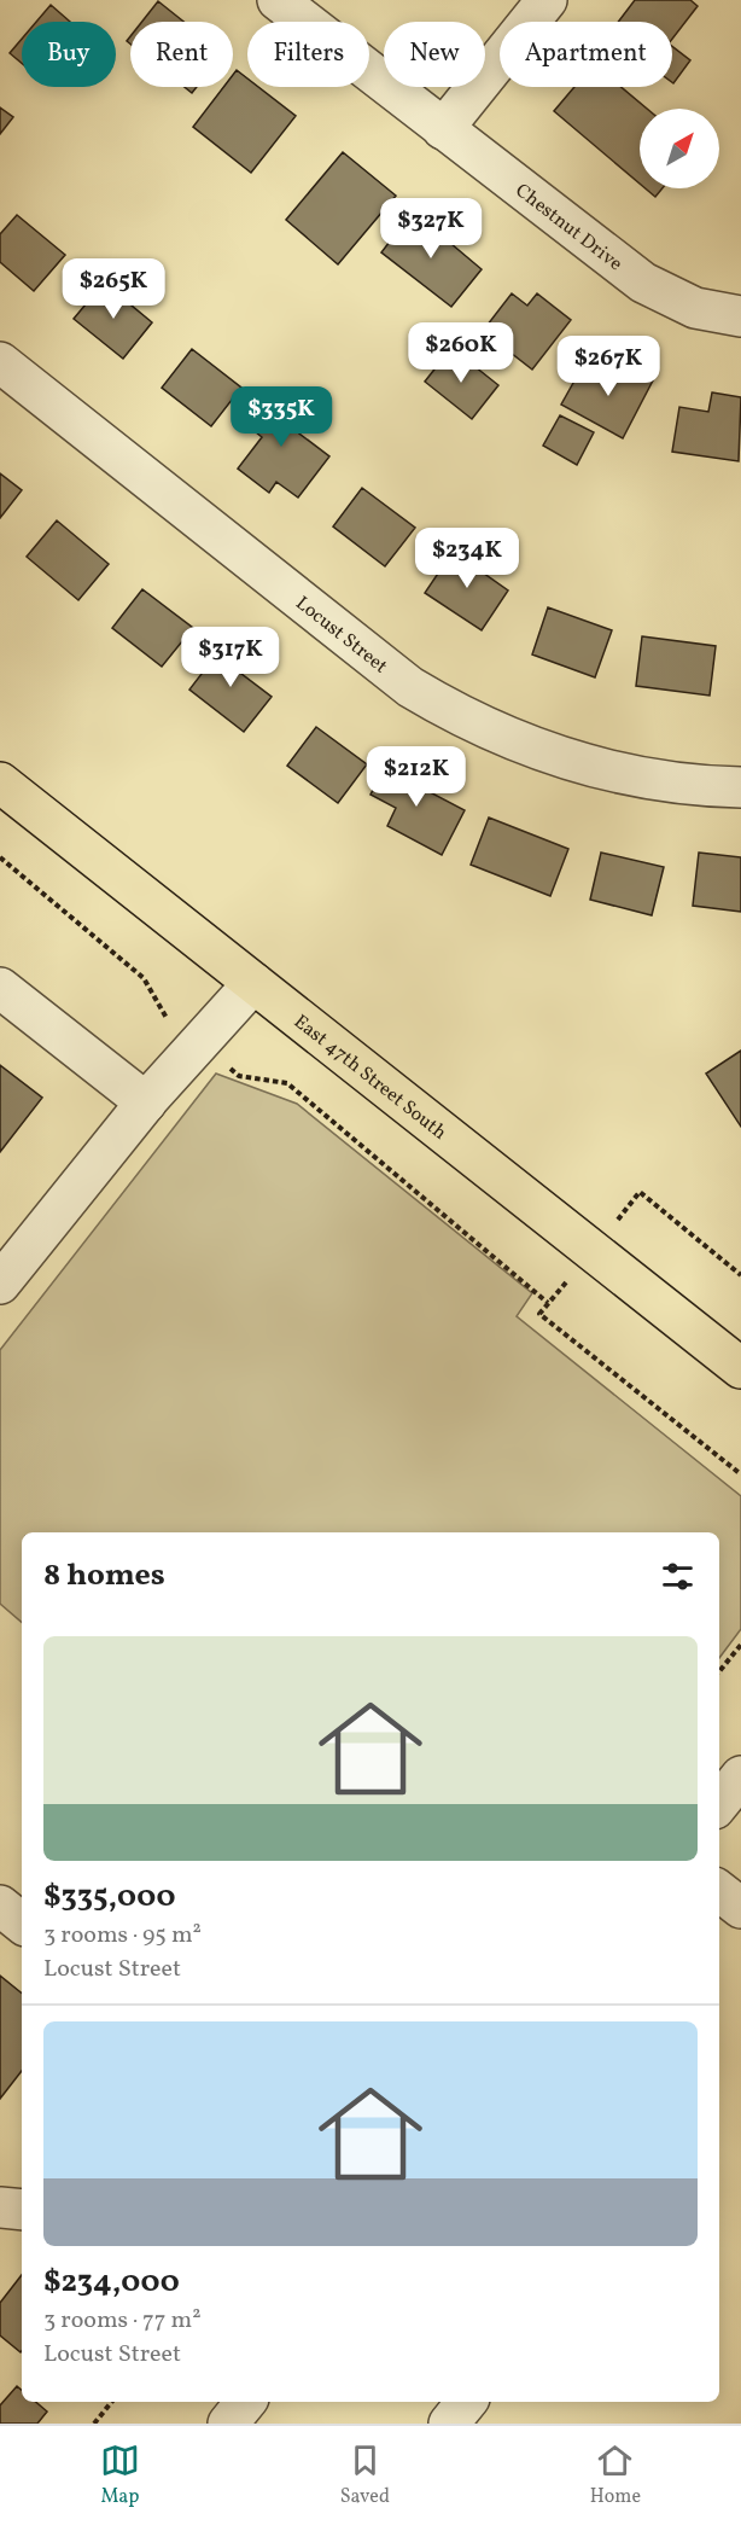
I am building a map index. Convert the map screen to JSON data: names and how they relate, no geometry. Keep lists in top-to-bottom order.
{
  "streets": {
    "main road": ["East 47th Street South"],
    "street": ["Chestnut Drive", "Locust Street"]
  },
  "north": "top right",
  "page": {
    "chip": [
      "Buy",
      "Rent",
      "Filters",
      "New",
      "Apartment"
    ],
    "price": [
      "$327K",
      "$265K",
      "$260K",
      "$267K",
      "$335K",
      "$234K",
      "$317K",
      "$212K"
    ],
    "heading": "8 homes",
    "list": [
      {
        "name": "$335,000",
        "note": "3 rooms · 95 m² · Locust Street"
      },
      {
        "name": "$234,000",
        "note": "3 rooms · 77 m² · Locust Street"
      }
    ],
    "tabs": ["Map", "Saved", "Home"]
  }
}
